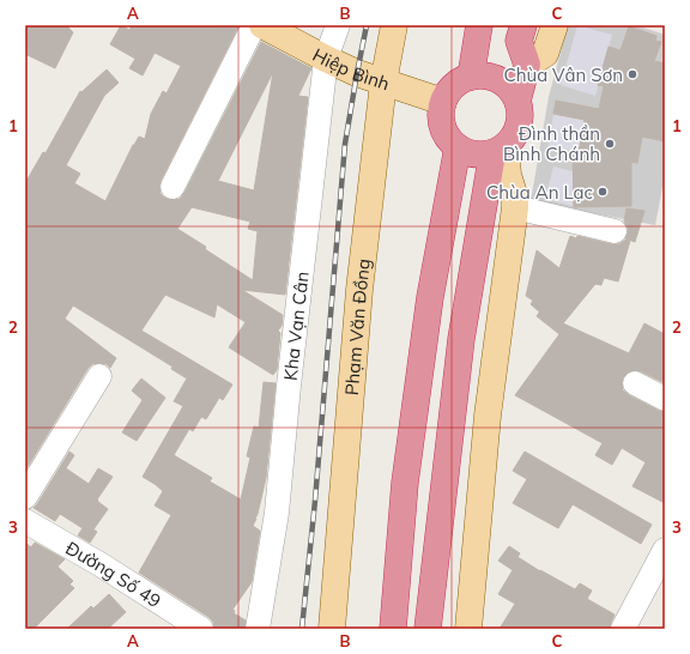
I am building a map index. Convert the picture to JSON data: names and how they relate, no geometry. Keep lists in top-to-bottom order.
{
  "streets": {
    "main road": ["Hiệp Bình", "Phạm Văn Đồng"],
    "street": ["Kha Vạn Cân", "Đường Số 49"]
  },
  "crossings": [
    ["Hiệp Bình", "Phạm Văn Đồng"],
    ["Hiệp Bình", "Kha Vạn Cân"]
  ],
  "places": ["Chùa Vân Sơn", "Đình thần Bình Chánh", "Chùa An Lạc"],
  "grid": {
    "columns": ["A", "B", "C"],
    "rows": ["1", "2", "3"]
  }
}
